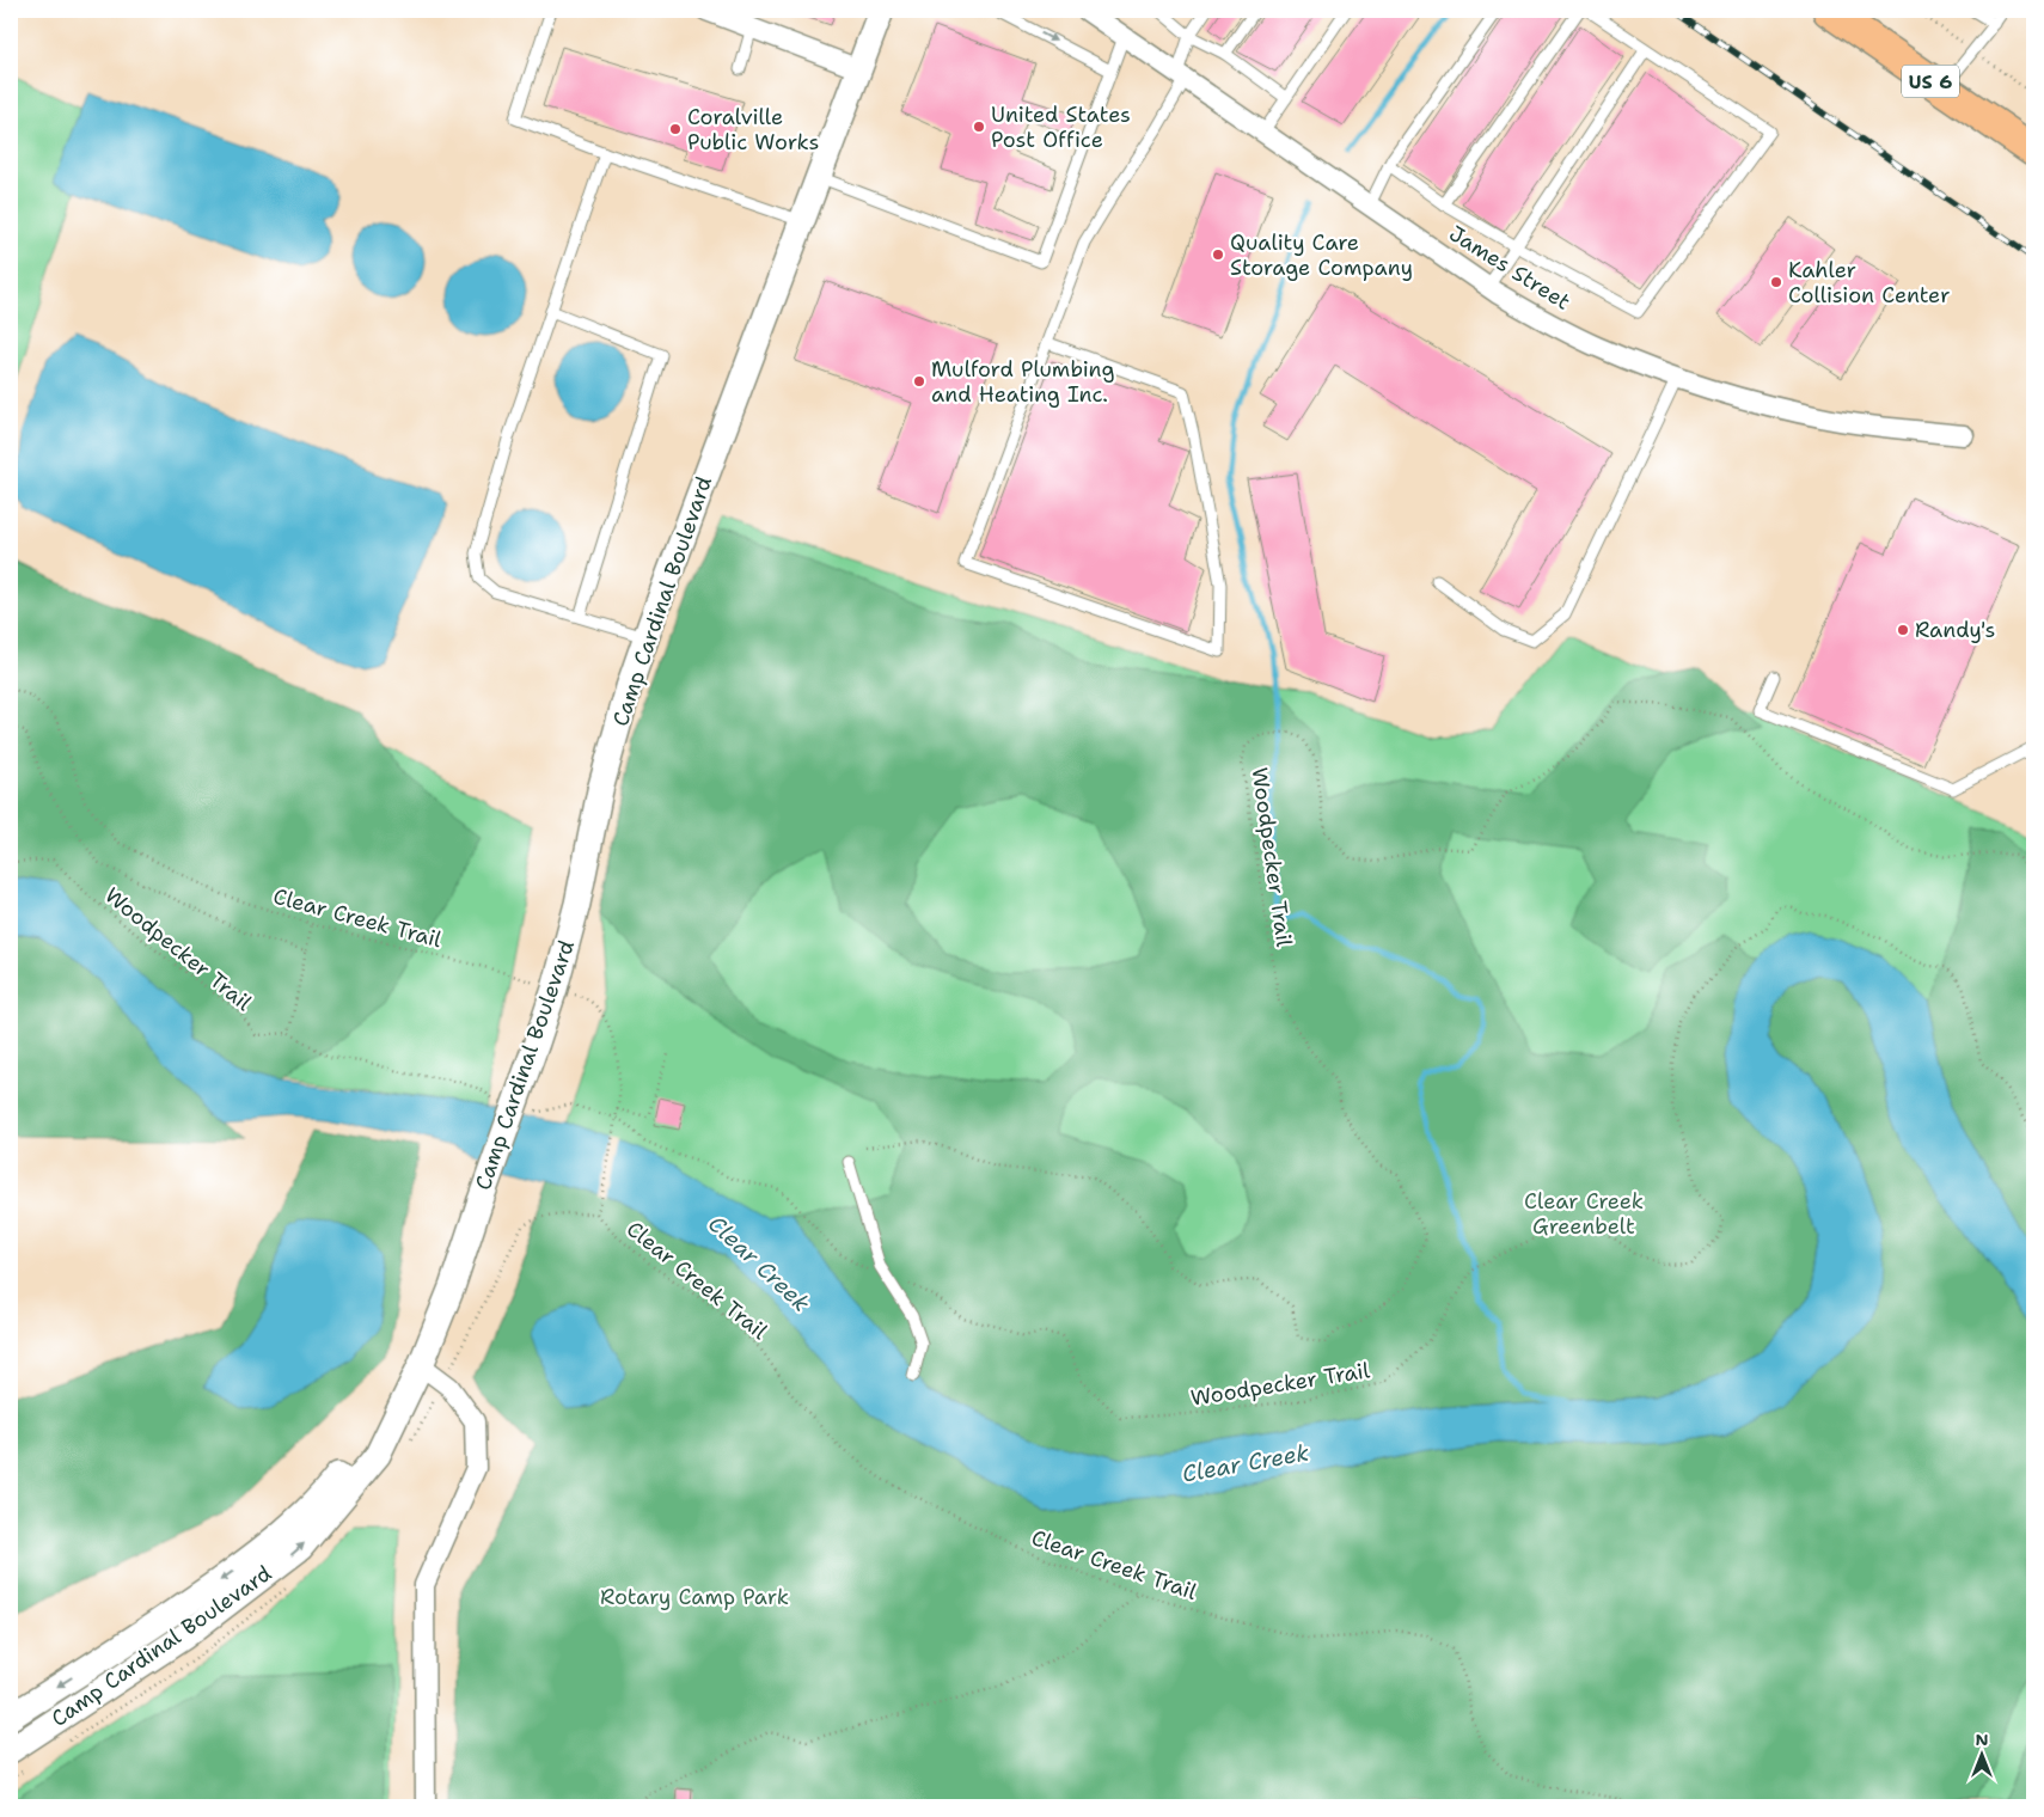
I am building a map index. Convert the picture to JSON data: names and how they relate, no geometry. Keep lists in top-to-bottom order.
{
  "streets": {
    "main road": ["US 6"],
    "street": ["James Street", "Camp Cardinal Boulevard"],
    "path": ["Woodpecker Trail", "Clear Creek Trail"]
  },
  "crossings": [
    ["Camp Cardinal Boulevard", "Clear Creek Trail"],
    ["Woodpecker Trail", "Clear Creek Trail"]
  ],
  "water": ["Clear Creek"],
  "parks": ["Clear Creek Greenbelt", "Rotary Camp Park"],
  "places": [
    "United States Post Office",
    "Coralville Public Works",
    "Quality Care Storage Company",
    "Kahler Collision Center",
    "Mulford Plumbing and Heating Inc.",
    "Randy's"
  ],
  "north": "top"
}
